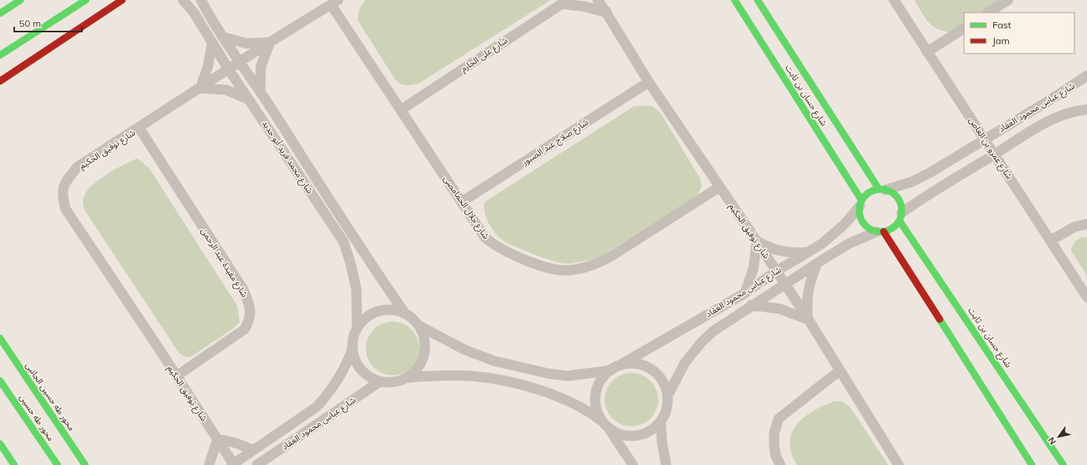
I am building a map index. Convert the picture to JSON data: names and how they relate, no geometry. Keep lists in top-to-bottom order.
{
  "streets": {
    "street": [
      "شارع على الجارم",
      "شارع حسان بن ثابت",
      "شارع عباس محمود العقاد",
      "شارع صلاح عبد الصبور",
      "شارع عمرو بن العاص",
      "شارع توفيق الحكيم",
      "شارع محمد فريد أبو حديد",
      "شارع جلال الحمامصى",
      "شارع مفيدة عبد الرحمن",
      "محور طه حسين الجانبى",
      "محور طه حسين"
    ]
  },
  "crossings": [
    ["شارع على الجارم", "شارع جلال الحمامصى"],
    ["شارع حسان بن ثابت", "شارع عباس محمود العقاد"],
    ["شارع عباس محمود العقاد", "شارع عمرو بن العاص"],
    ["شارع عباس محمود العقاد", "شارع توفيق الحكيم"],
    ["شارع عباس محمود العقاد", "شارع محمد فريد أبو حديد"],
    ["شارع صلاح عبد الصبور", "شارع توفيق الحكيم"],
    ["شارع صلاح عبد الصبور", "شارع جلال الحمامصى"],
    ["شارع توفيق الحكيم", "شارع محمد فريد أبو حديد"],
    ["شارع توفيق الحكيم", "شارع جلال الحمامصى"],
    ["شارع توفيق الحكيم", "شارع مفيدة عبد الرحمن"]
  ],
  "legend": ["Fast", "Jam"],
  "scale_bar": "50 m",
  "north": "bottom left"
}
